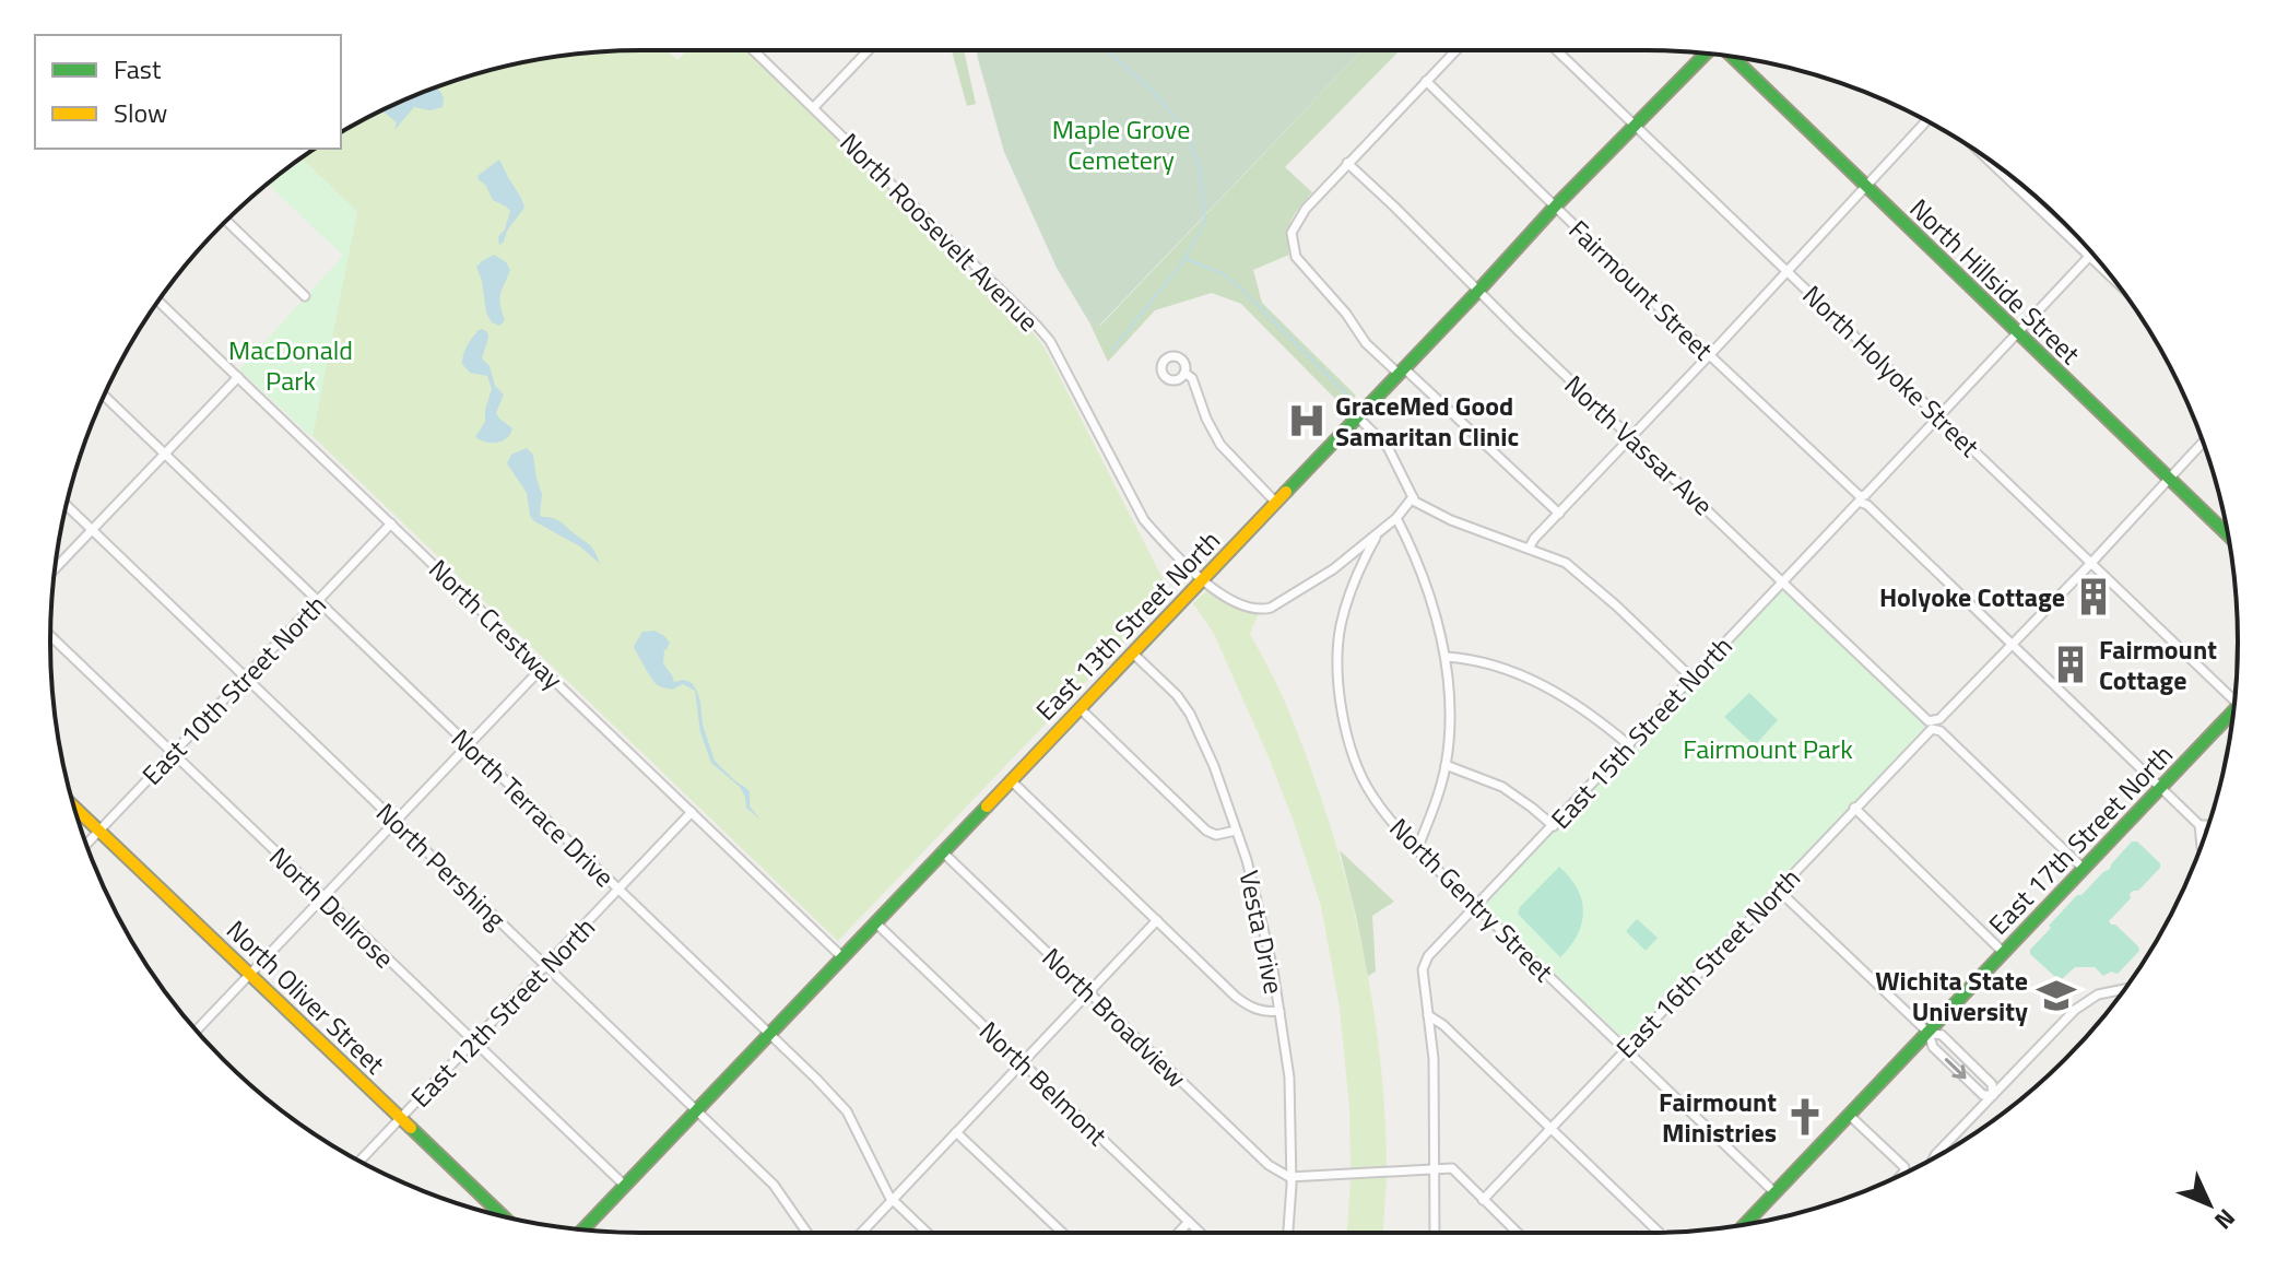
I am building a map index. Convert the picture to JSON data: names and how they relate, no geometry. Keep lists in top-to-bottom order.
{
  "streets": {
    "main road": [
      "North Hillside Street",
      "East 13th Street North",
      "East 17th Street North",
      "North Oliver Street"
    ],
    "street": [
      "North Roosevelt Avenue",
      "Fairmount Street",
      "North Holyoke Street",
      "North Vassar Ave",
      "North Crestway",
      "East 10th Street North",
      "East 15th Street North",
      "North Terrace Drive",
      "North Pershing",
      "North Gentry Street",
      "North Dellrose",
      "Vesta Drive",
      "East 16th Street North",
      "East 12th Street North",
      "North Broadview",
      "North Belmont"
    ]
  },
  "crossings": [
    ["North Roosevelt Avenue", "East 13th Street North"],
    ["North Roosevelt Avenue", "North Gentry Street"],
    ["North Hillside Street", "East 15th Street North"],
    ["North Hillside Street", "East 16th Street North"],
    ["Fairmount Street", "East 13th Street North"],
    ["Fairmount Street", "East 15th Street North"],
    ["Fairmount Street", "East 17th Street North"],
    ["Fairmount Street", "East 16th Street North"],
    ["North Holyoke Street", "East 13th Street North"],
    ["North Holyoke Street", "East 15th Street North"],
    ["North Holyoke Street", "East 16th Street North"],
    ["North Vassar Ave", "East 13th Street North"],
    ["North Vassar Ave", "East 15th Street North"],
    ["North Vassar Ave", "East 17th Street North"],
    ["North Vassar Ave", "East 16th Street North"],
    ["North Crestway", "East 13th Street North"],
    ["North Crestway", "East 10th Street North"],
    ["North Crestway", "East 12th Street North"],
    ["East 13th Street North", "North Terrace Drive"],
    ["East 13th Street North", "North Pershing"],
    ["East 13th Street North", "North Dellrose"],
    ["East 13th Street North", "Vesta Drive"],
    ["East 13th Street North", "North Broadview"],
    ["East 13th Street North", "North Belmont"],
    ["East 10th Street North", "North Terrace Drive"],
    ["East 10th Street North", "North Pershing"],
    ["East 10th Street North", "North Dellrose"],
    ["East 10th Street North", "North Oliver Street"],
    ["East 15th Street North", "North Gentry Street"],
    ["North Terrace Drive", "East 12th Street North"],
    ["East 17th Street North", "North Gentry Street"],
    ["North Pershing", "East 12th Street North"],
    ["North Gentry Street", "East 16th Street North"],
    ["North Dellrose", "East 12th Street North"],
    ["Vesta Drive", "North Broadview"],
    ["North Oliver Street", "East 12th Street North"]
  ],
  "parks": ["Maple Grove Cemetery", "MacDonald Park", "Fairmount Park"],
  "places": {
    "hospital": ["GraceMed Good Samaritan Clinic"],
    "building": ["Holyoke Cottage", "Fairmount Cottage"],
    "school or university": ["Wichita State University"],
    "church": ["Fairmount Ministries"]
  },
  "legend": ["Fast", "Slow"],
  "north": "bottom right"
}
